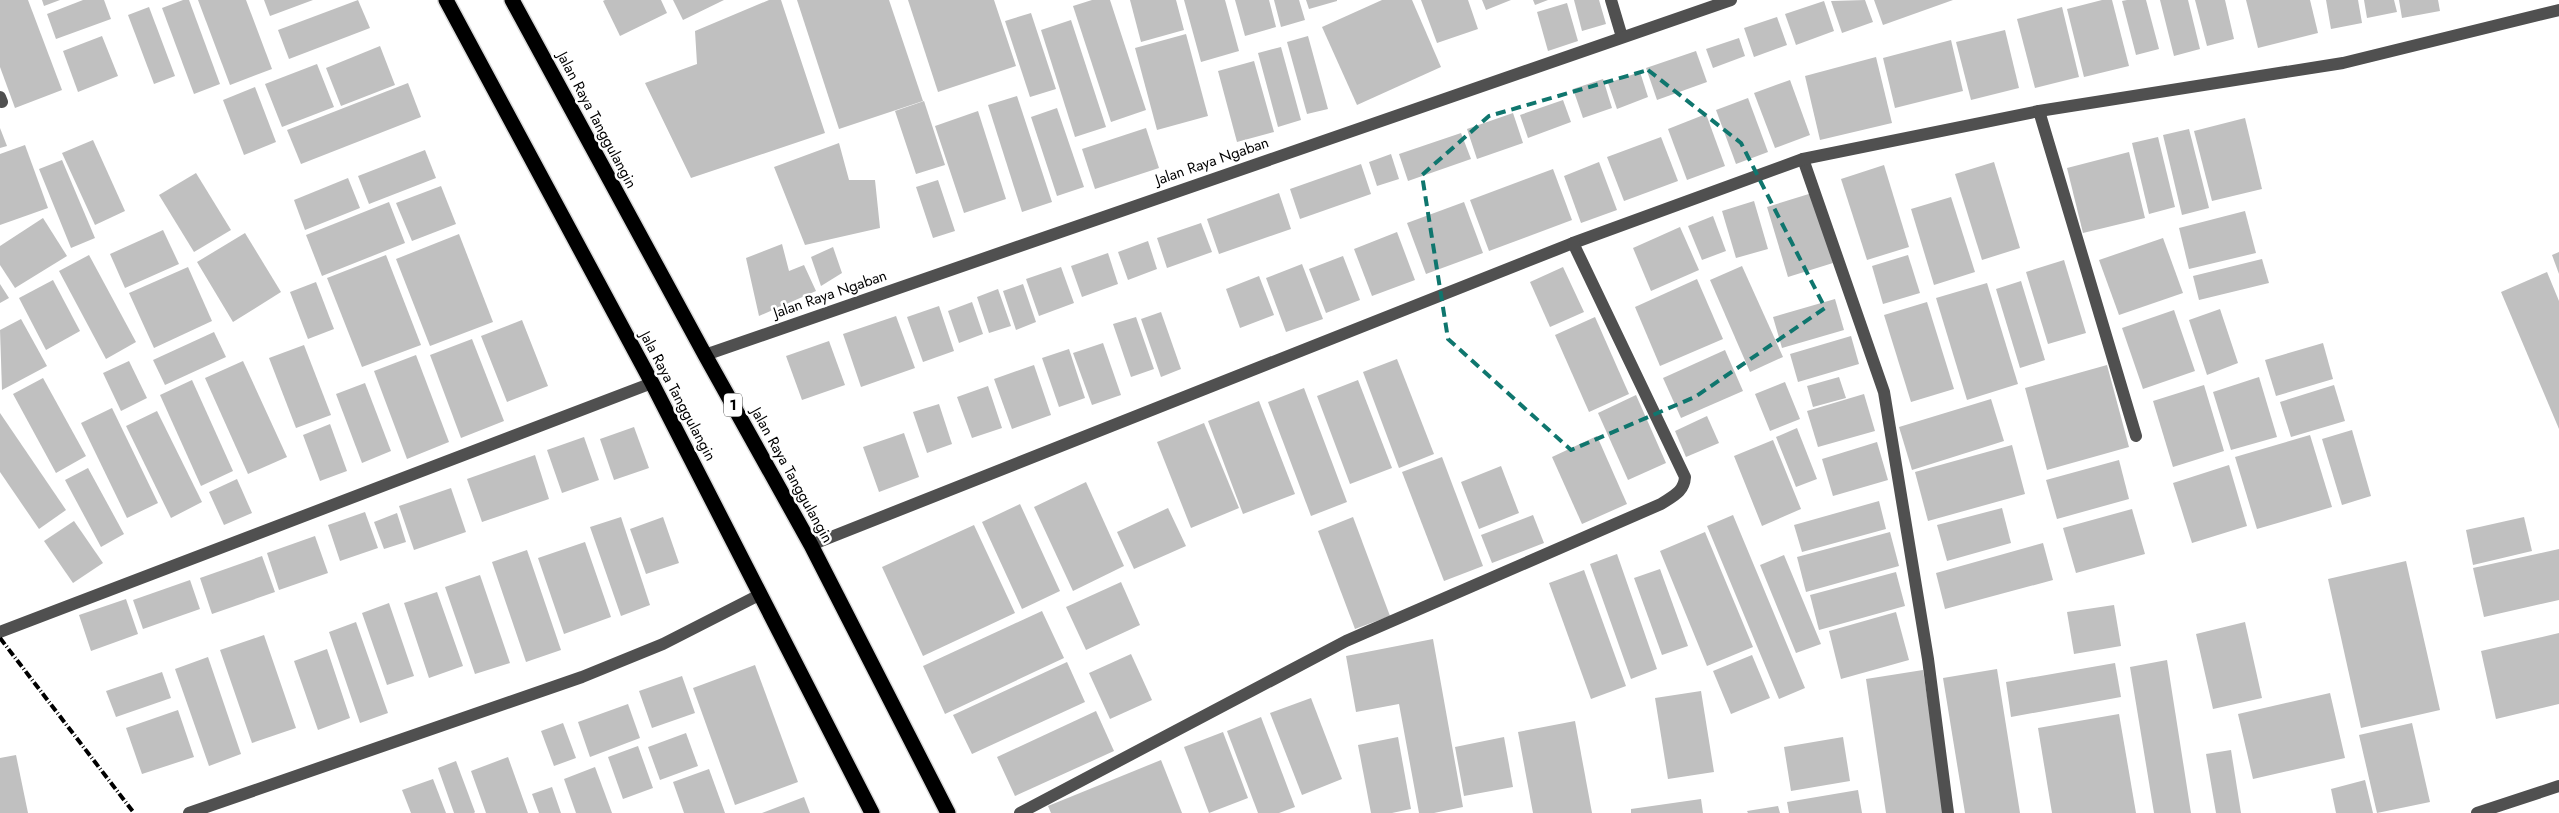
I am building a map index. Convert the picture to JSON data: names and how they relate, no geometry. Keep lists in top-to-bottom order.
{
  "streets": {
    "highway": ["Jalan Raya Tanggulangin", "Jala Raya Tanggulangin", "1"],
    "street": ["Jalan Raya Ngaban"]
  },
  "crossings": [
    ["Jalan Raya Tanggulangin", "Jalan Raya Ngaban"]
  ]
}
